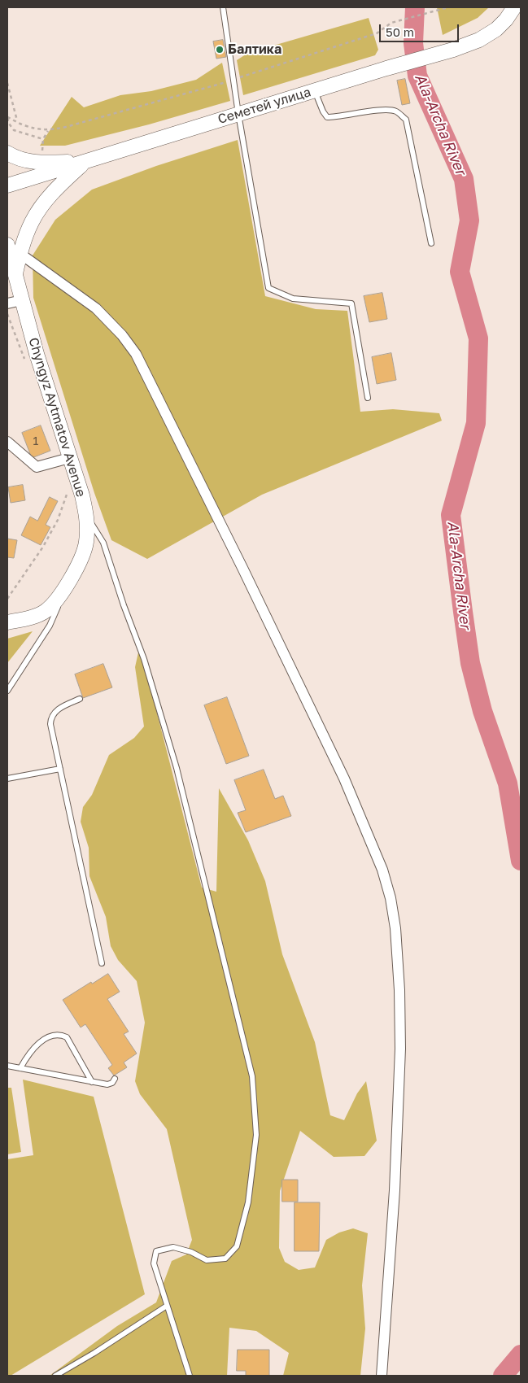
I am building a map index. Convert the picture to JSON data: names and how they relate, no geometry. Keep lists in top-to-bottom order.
{
  "streets": {
    "main road": ["Семетей улица", "Chyngyz Aytmatov Avenue"]
  },
  "water": ["Ala-Archa River"],
  "places": ["Балтика"],
  "house_numbers": ["1"],
  "scale_bar": "50 m"
}
